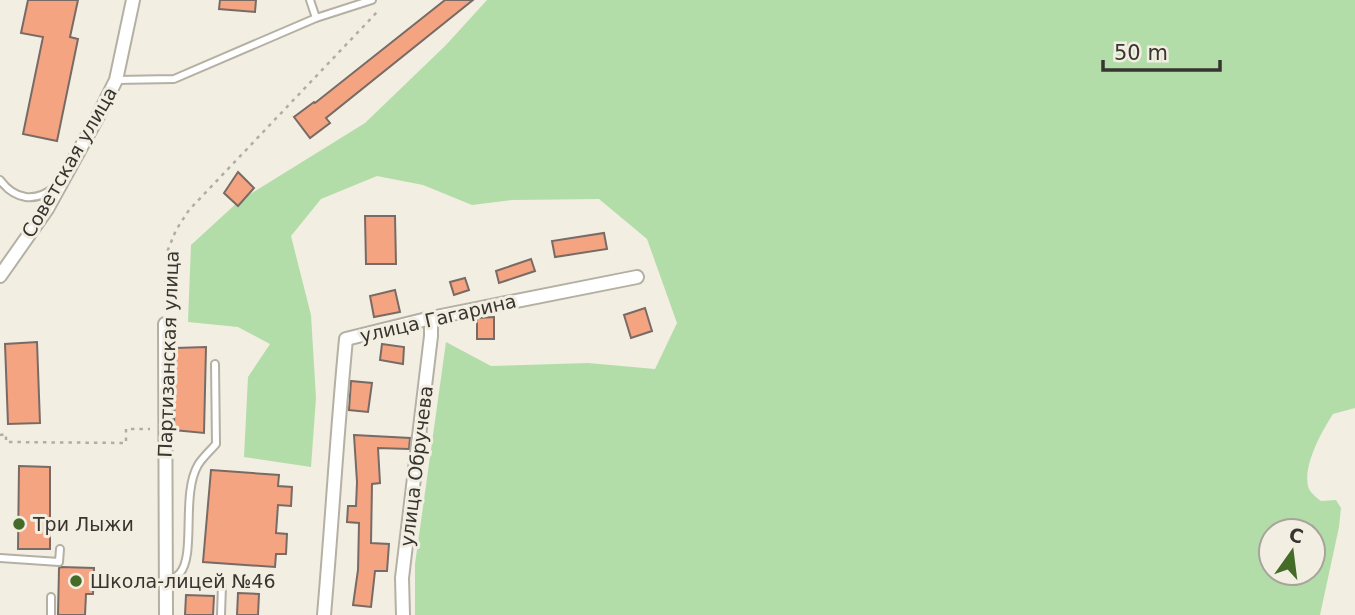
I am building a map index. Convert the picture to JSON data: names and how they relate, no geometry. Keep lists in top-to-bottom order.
{
  "streets": {
    "street": [
      "Советская улица",
      "улица Гагарина",
      "Партизанская улица",
      "улица Обручева"
    ]
  },
  "crossings": [
    ["улица Гагарина", "улица Обручева"]
  ],
  "places": ["Три Лыжи", "Школа-лицей №46"],
  "scale_bar": "50 m",
  "north": "top"
}
